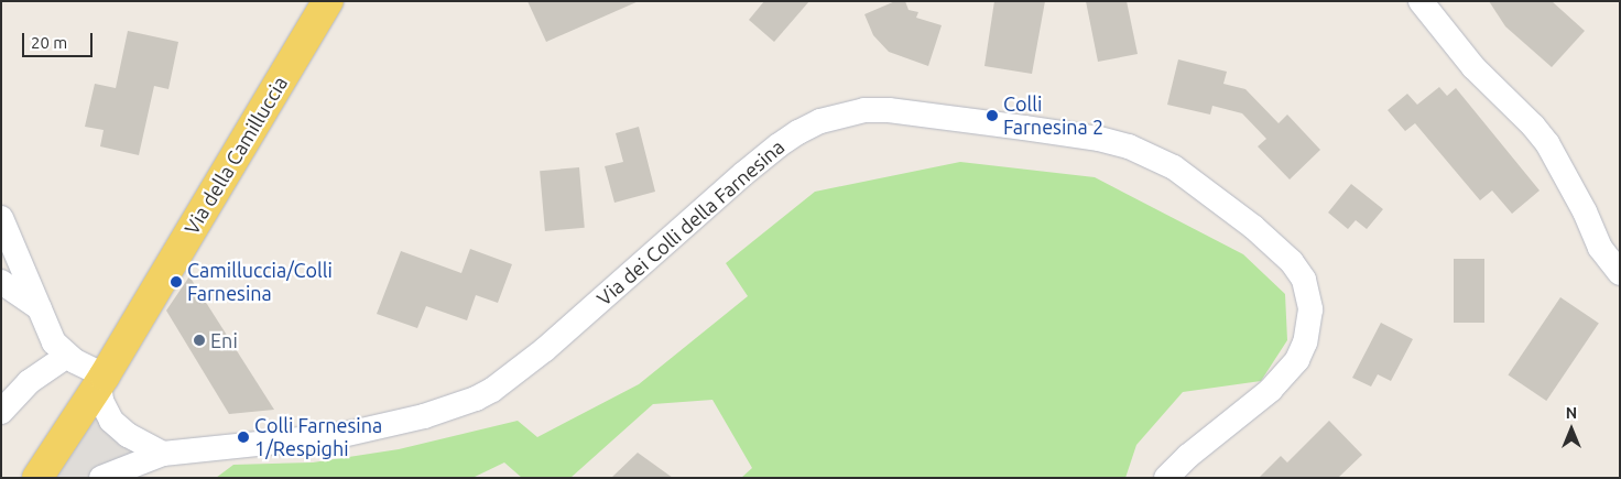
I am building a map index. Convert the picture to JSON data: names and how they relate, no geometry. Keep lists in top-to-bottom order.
{
  "streets": {
    "main road": ["Via della Camilluccia"],
    "street": ["Via dei Colli della Farnesina"]
  },
  "places": [
    "Colli Farnesina 2",
    "Camilluccia/Colli Farnesina",
    "Eni",
    "Colli Farnesina 1/Respighi"
  ],
  "scale_bar": "20 m",
  "north": "top"
}
